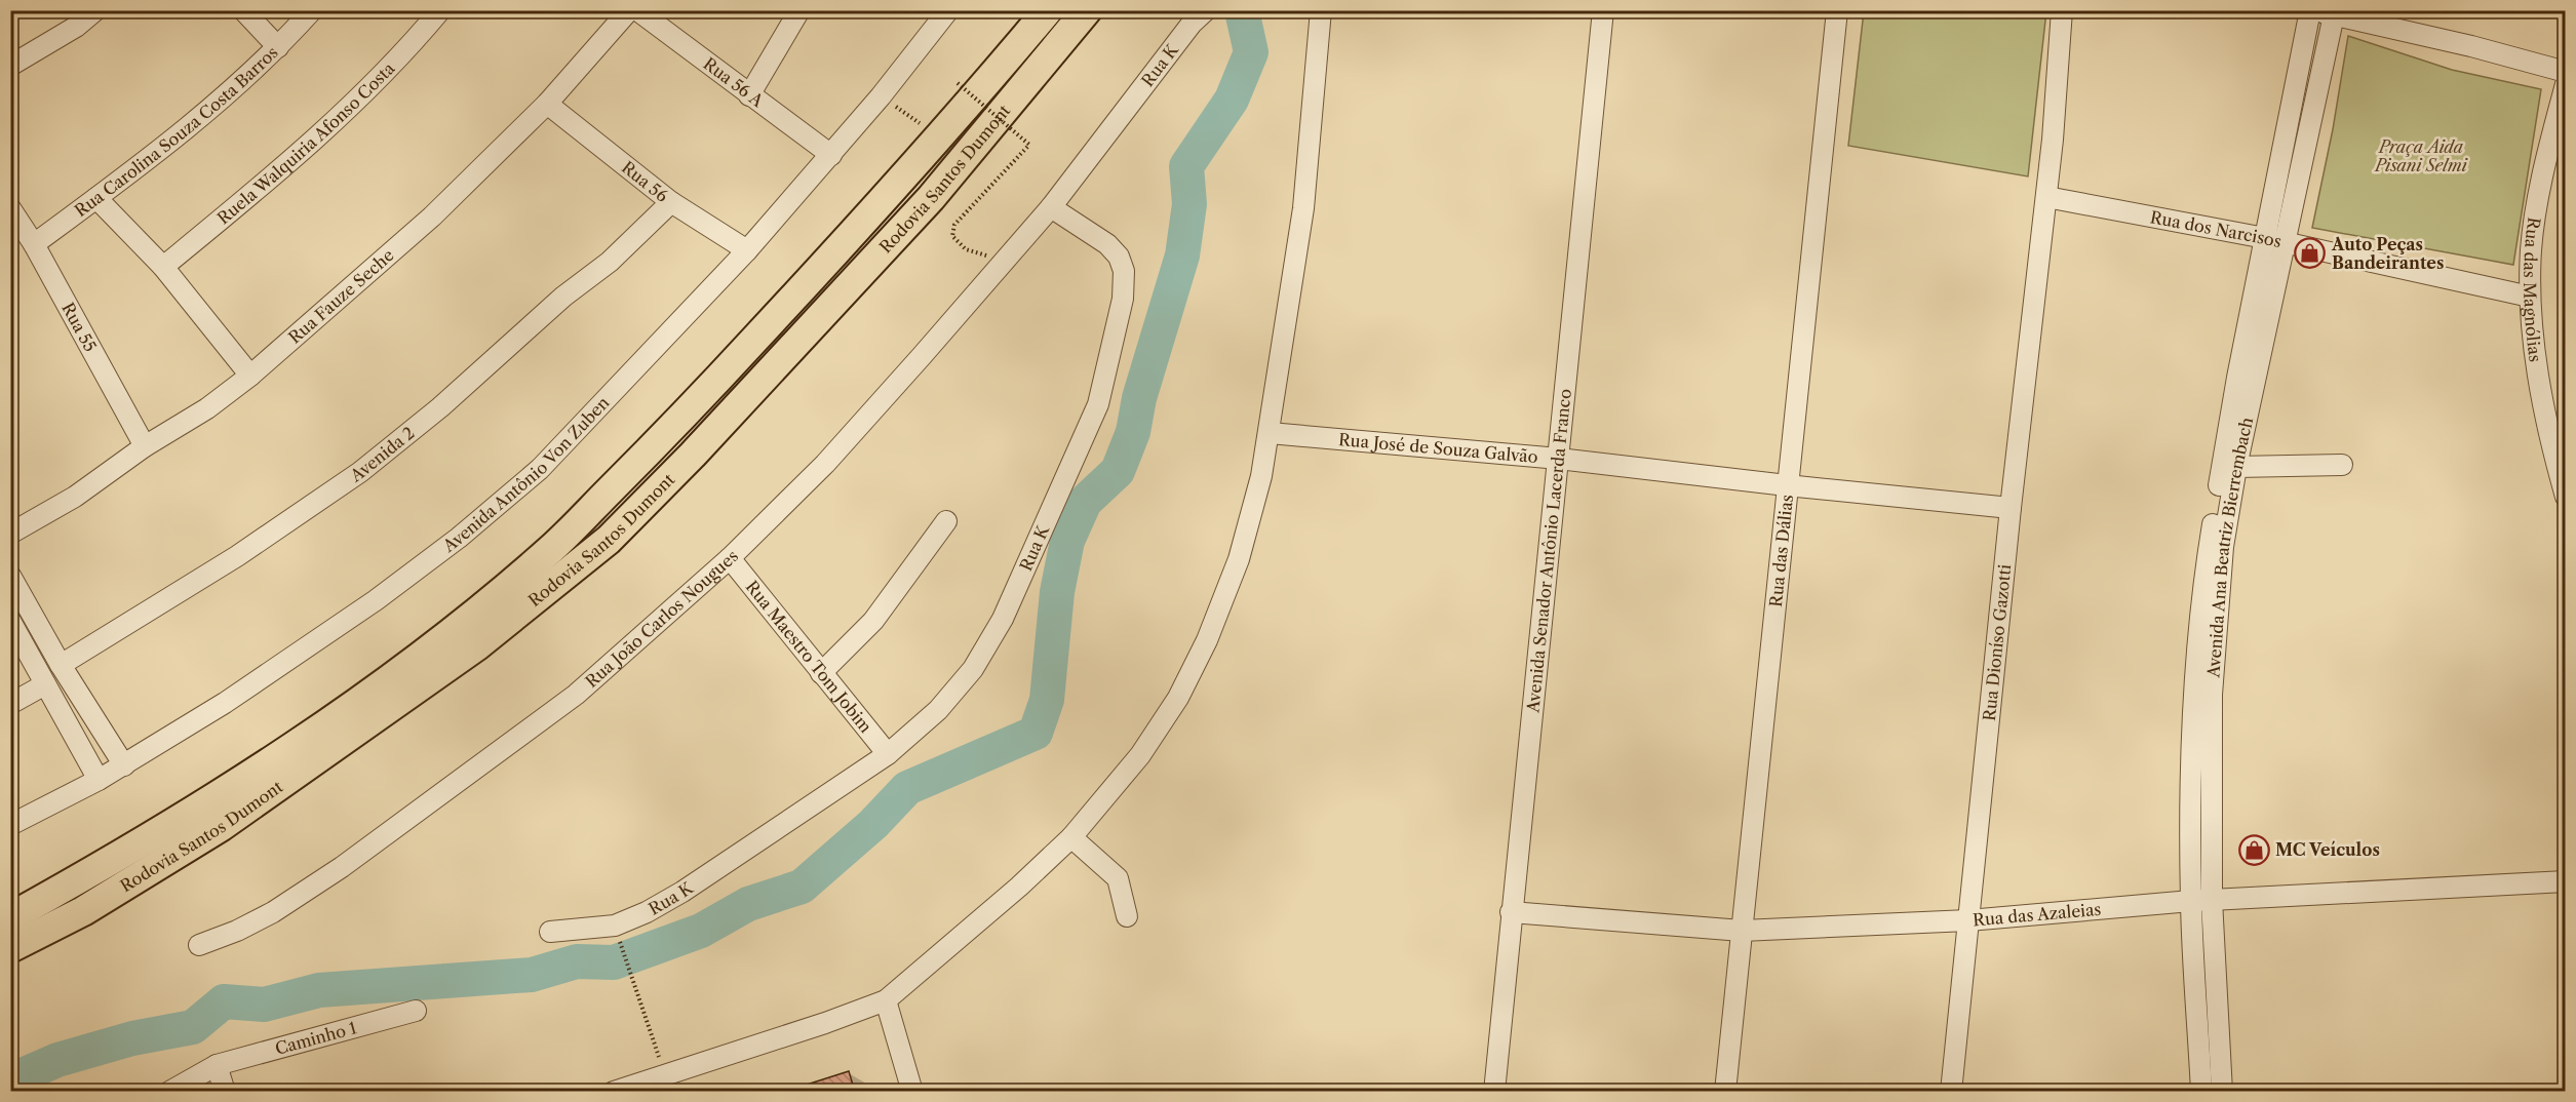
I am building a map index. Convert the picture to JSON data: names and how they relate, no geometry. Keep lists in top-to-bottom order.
{
  "streets": {
    "highway": ["Rodovia Santos Dumont"],
    "street": [
      "Rua K",
      "Rua 56 A",
      "Rua Carolina Souza Costa Barros",
      "Ruela Walquiria Afonso Costa",
      "Rua 56",
      "Rua dos Narcisos",
      "Rua das Magnólias",
      "Rua Fauze Seche",
      "Rua 55",
      "Rua José de Souza Galvão",
      "Avenida 2",
      "Avenida Antônio Von Zuben",
      "Avenida Ana Beatriz Bierrembach",
      "Avenida Senador Antônio Lacerda Franco",
      "Rua das Dálias",
      "Rua João Carlos Nougues",
      "Rua Dioníso Gazotti",
      "Rua Maestro Tom Jobim",
      "Rua das Azaleias",
      "Caminho 1"
    ]
  },
  "crossings": [
    ["Rua K", "Rua João Carlos Nougues"],
    ["Rua K", "Rua Maestro Tom Jobim"],
    ["Rua 56 A", "Avenida Antônio Von Zuben"],
    ["Rua Carolina Souza Costa Barros", "Rua 55"],
    ["Rua 56", "Rua Fauze Seche"],
    ["Rua 56", "Avenida 2"],
    ["Rua 56", "Avenida Antônio Von Zuben"],
    ["Rua dos Narcisos", "Rua das Magnólias"],
    ["Rua dos Narcisos", "Avenida Ana Beatriz Bierrembach"],
    ["Rua dos Narcisos", "Rua Dioníso Gazotti"],
    ["Rua Fauze Seche", "Rua 55"],
    ["Rua José de Souza Galvão", "Avenida Senador Antônio Lacerda Franco"],
    ["Rua José de Souza Galvão", "Rua das Dálias"],
    ["Rua José de Souza Galvão", "Rua Dioníso Gazotti"],
    ["Avenida Ana Beatriz Bierrembach", "Rua das Azaleias"],
    ["Avenida Senador Antônio Lacerda Franco", "Rua das Azaleias"],
    ["Rua das Dálias", "Rua das Azaleias"],
    ["Rua João Carlos Nougues", "Rua Maestro Tom Jobim"],
    ["Rua Dioníso Gazotti", "Rua das Azaleias"]
  ],
  "parks": ["Praça Aida Pisani Selmi"],
  "places": {
    "shop": ["Auto Peças Bandeirantes", "MC Veículos"]
  }
}
